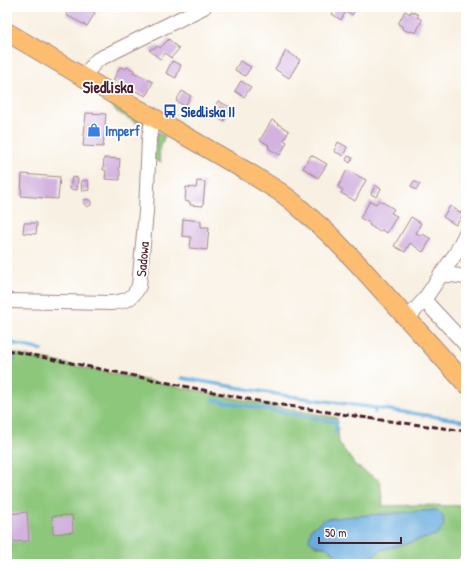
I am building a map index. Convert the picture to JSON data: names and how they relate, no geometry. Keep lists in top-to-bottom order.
{
  "streets": {
    "street": ["Sadowa"]
  },
  "districts": ["Siedliska"],
  "places": {
    "bus stop": ["Siedliska II"],
    "shop": ["Imperf"]
  },
  "scale_bar": "50 m"
}
